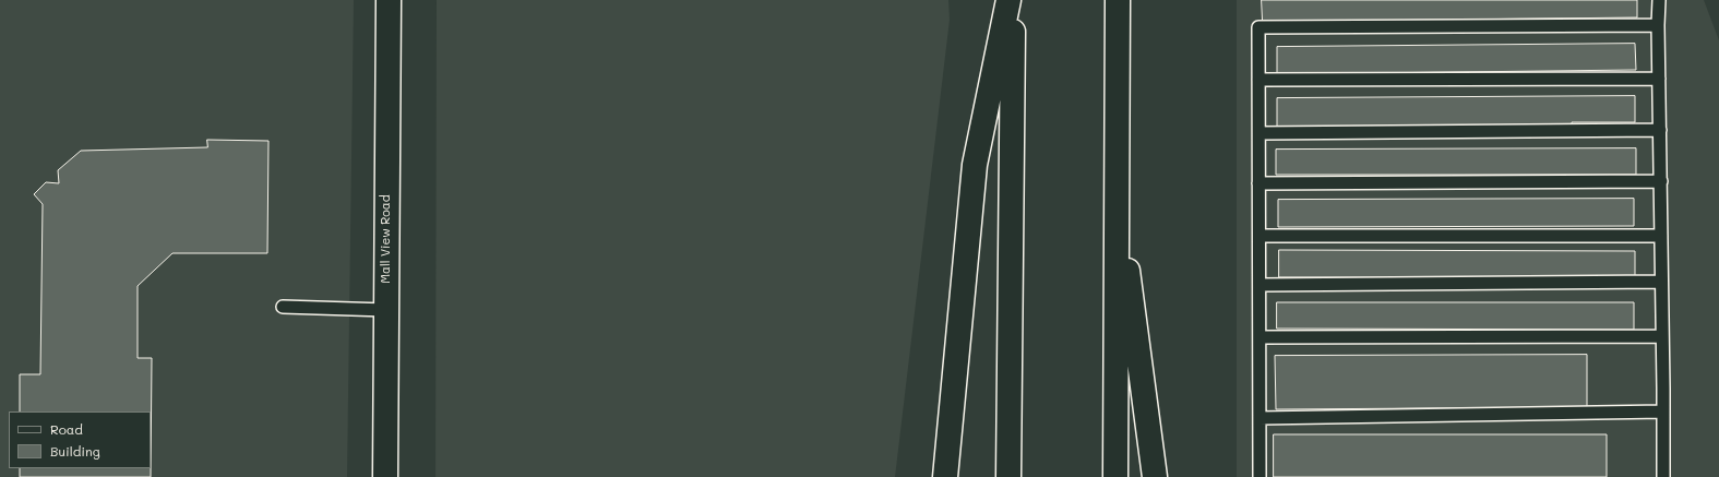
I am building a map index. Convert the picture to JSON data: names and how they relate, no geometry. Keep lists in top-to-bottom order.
{
  "streets": {
    "main road": ["Mall View Road"]
  },
  "legend": ["Road", "Building"]
}
